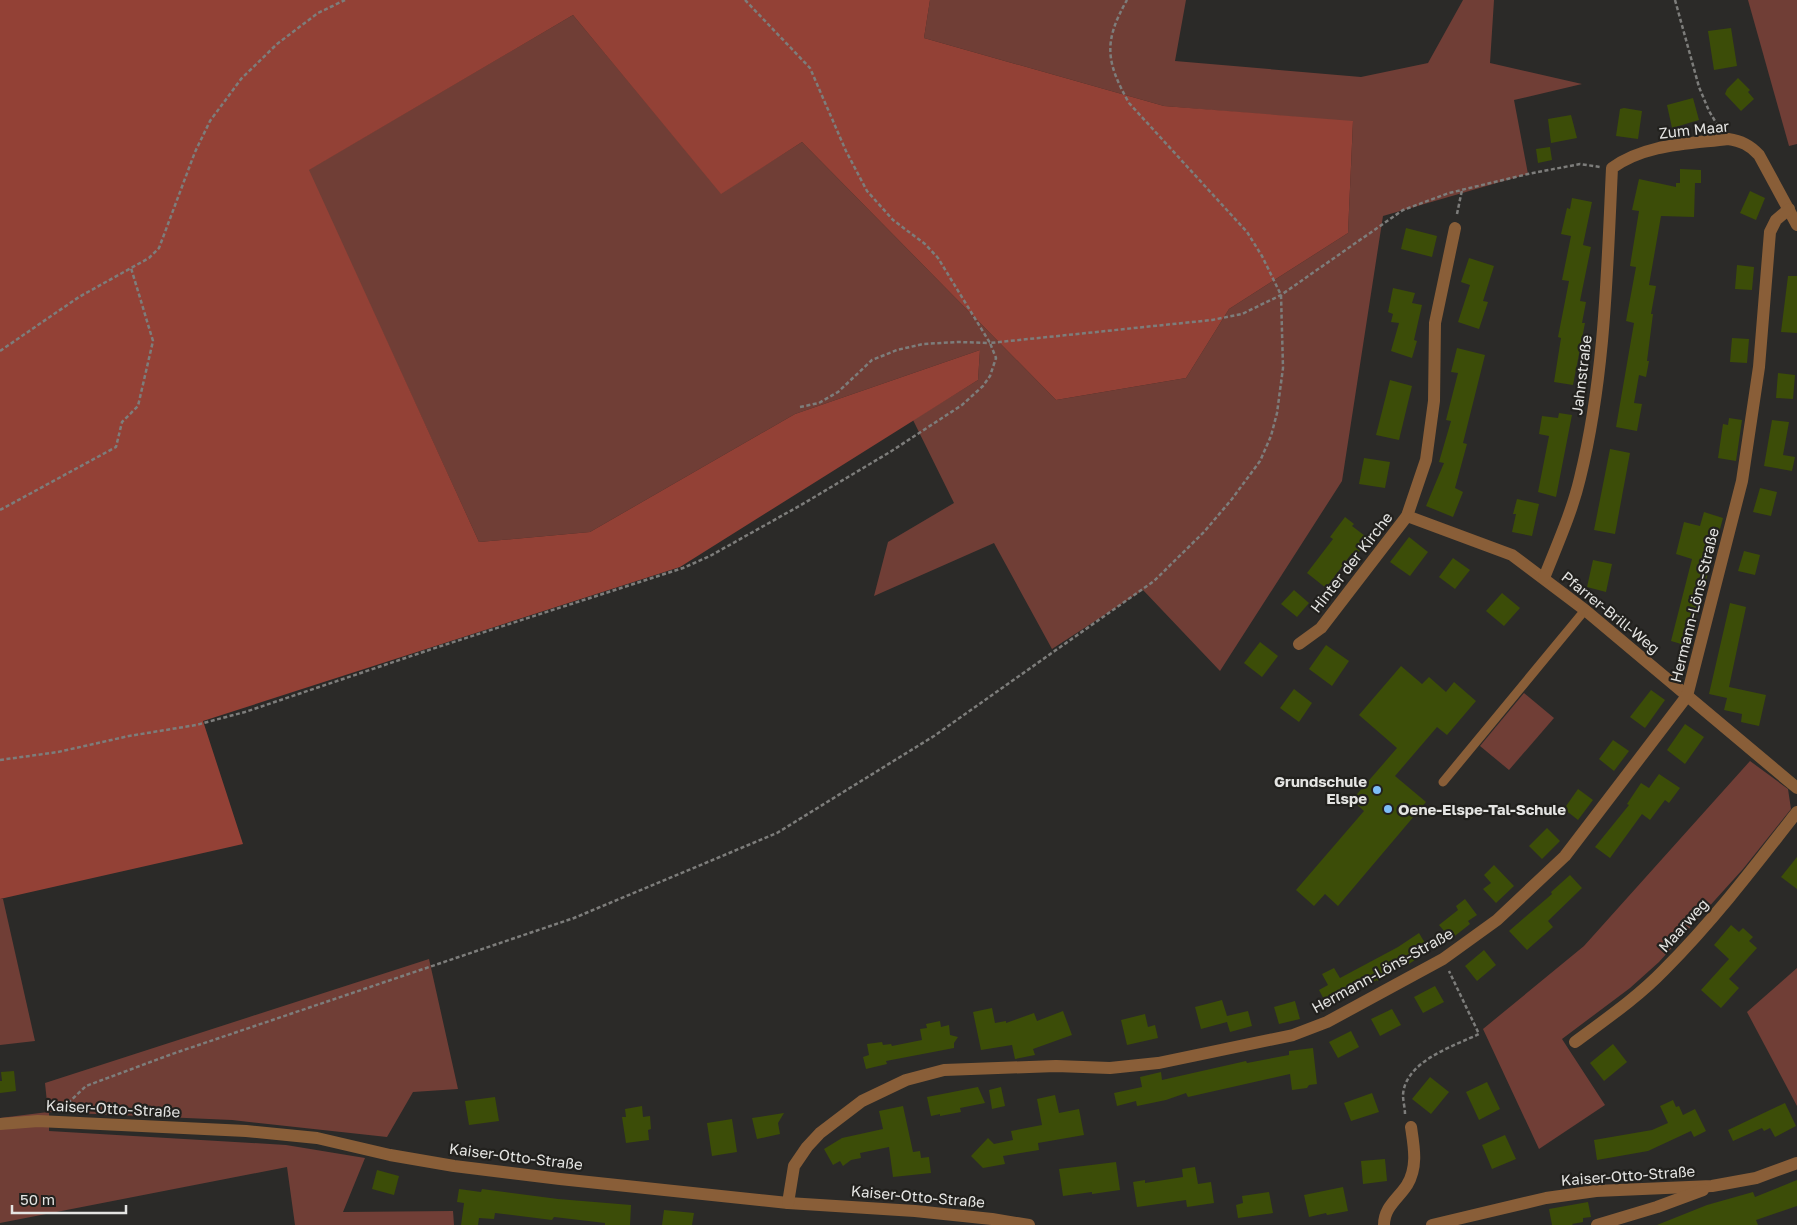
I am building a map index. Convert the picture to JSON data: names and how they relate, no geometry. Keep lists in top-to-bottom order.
{
  "streets": {
    "street": [
      "Zum Maar",
      "Jahnstraße",
      "Hinter der Kirche",
      "Hermann-Löns-Straße",
      "Pfarrer-Brill-Weg",
      "Maarweg",
      "Kaiser-Otto-Straße"
    ]
  },
  "crossings": [
    ["Zum Maar", "Jahnstraße"],
    ["Zum Maar", "Hermann-Löns-Straße"],
    ["Jahnstraße", "Pfarrer-Brill-Weg"],
    ["Hinter der Kirche", "Pfarrer-Brill-Weg"],
    ["Hermann-Löns-Straße", "Pfarrer-Brill-Weg"],
    ["Hermann-Löns-Straße", "Kaiser-Otto-Straße"]
  ],
  "places": ["Grundschule Elspe", "Oene-Elspe-Tal-Schule"],
  "scale_bar": "50 m"
}
